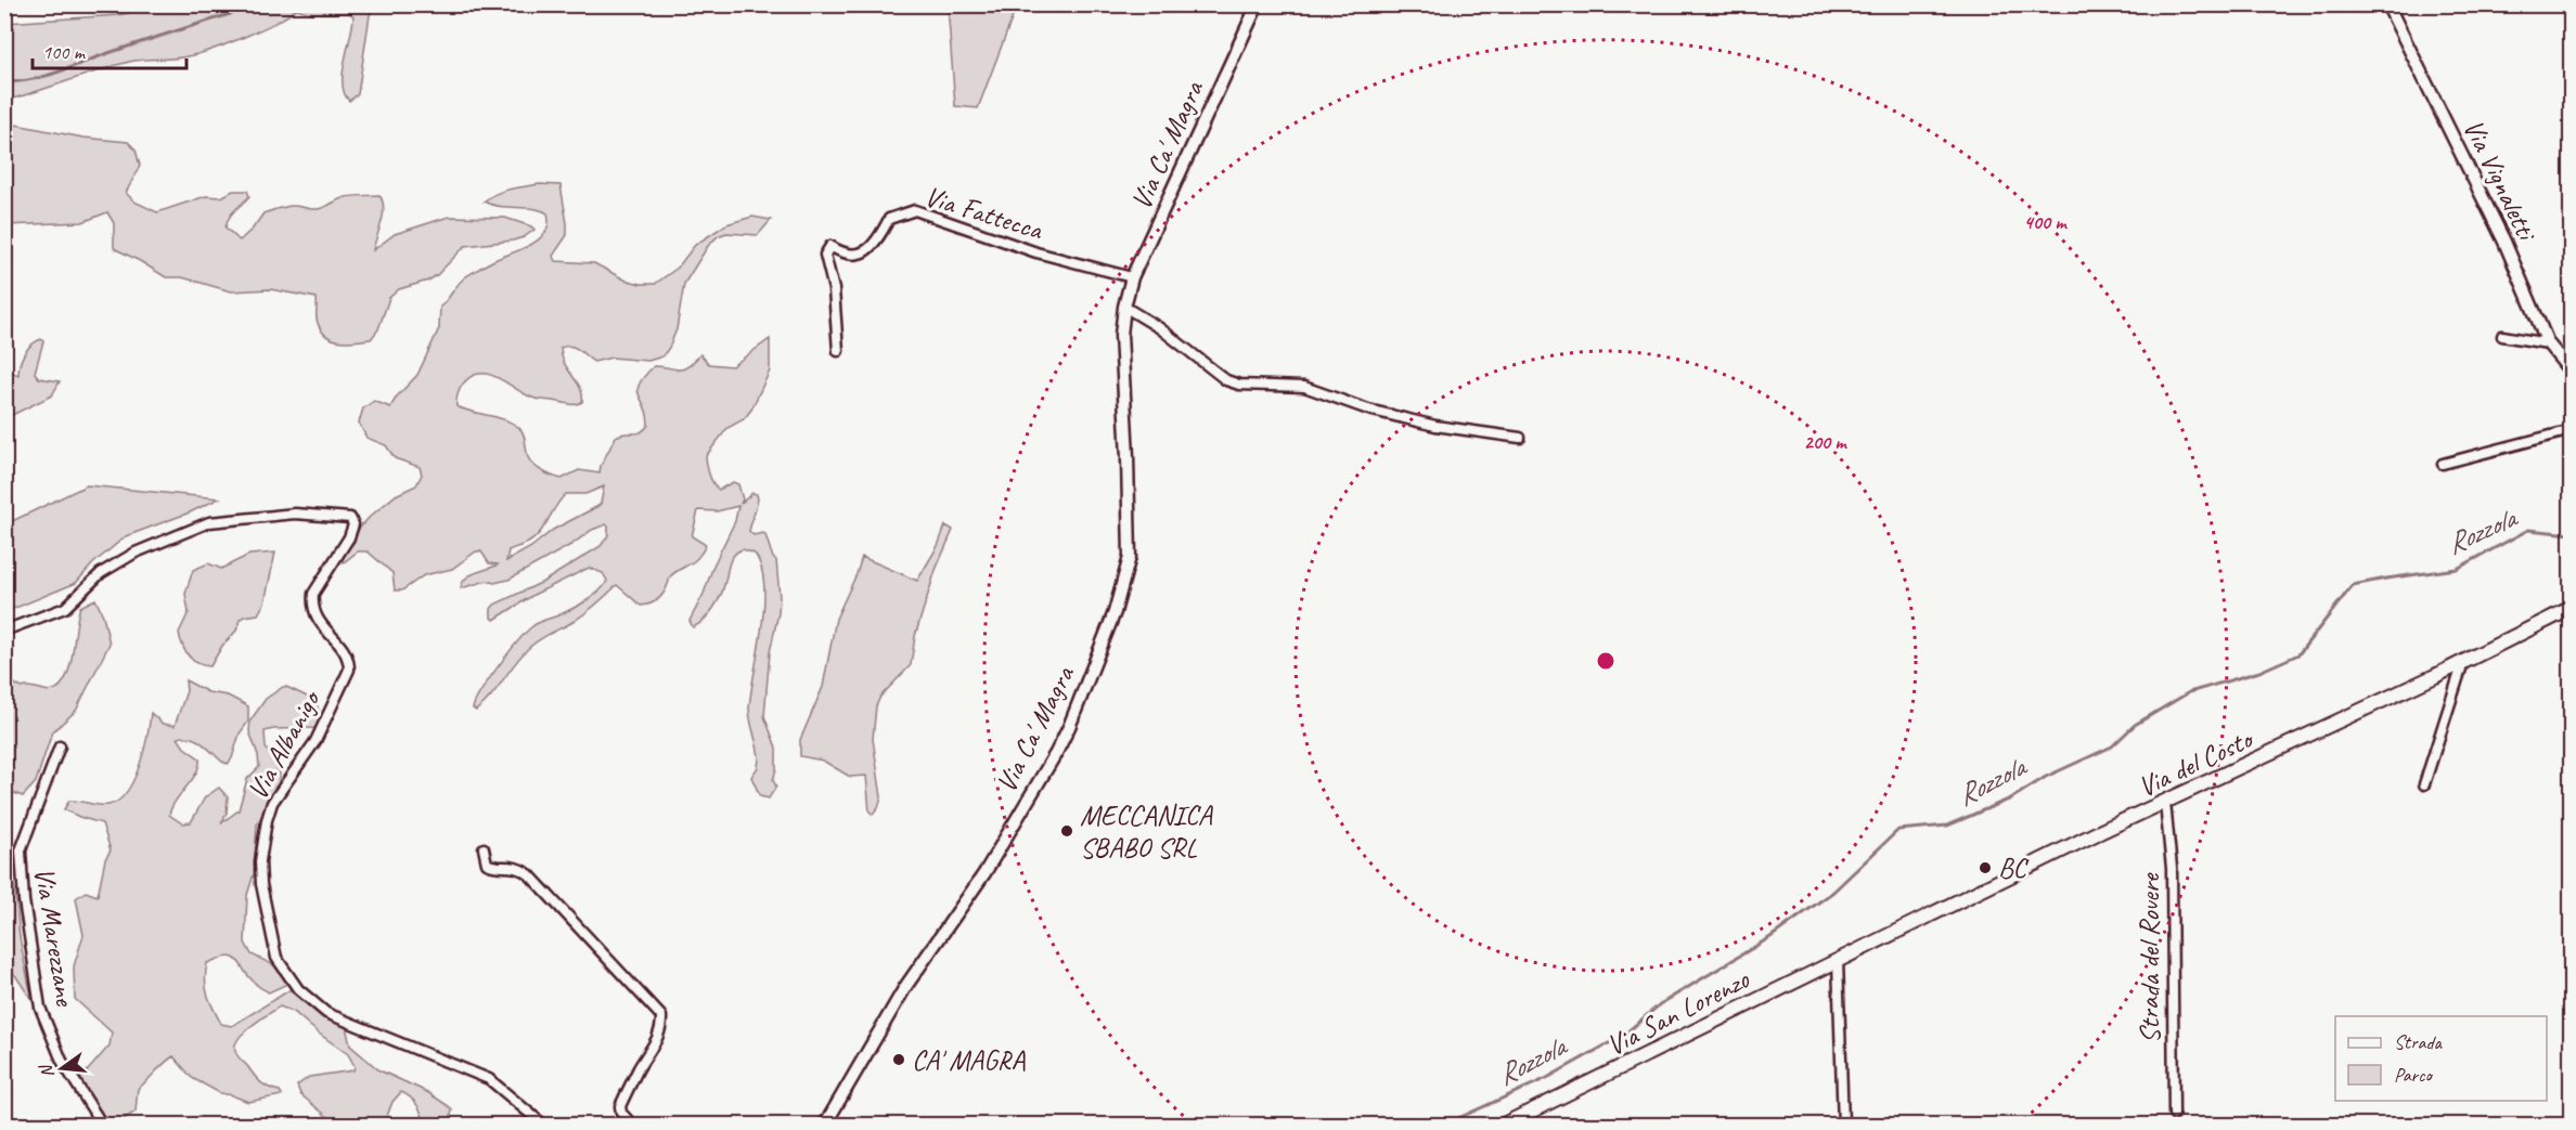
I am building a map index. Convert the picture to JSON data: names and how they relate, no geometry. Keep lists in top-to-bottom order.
{
  "streets": {
    "main road": ["Via del Costo", "Via San Lorenzo"],
    "street": [
      "Via Ca' Magra",
      "Via Vignaletti",
      "Via Fattecca",
      "Via Albanigo",
      "Via Marezzane",
      "Strada del Rovere"
    ]
  },
  "crossings": [
    ["Via Ca' Magra", "Via Fattecca"],
    ["Via del Costo", "Strada del Rovere"],
    ["Via del Costo", "Via San Lorenzo"]
  ],
  "water": ["Rozzola"],
  "places": ["MECCANICA SBABO SRL", "BC", "CA' MAGRA"],
  "legend": ["Strada", "Parco"],
  "scale_bar": "100 m",
  "north": "left",
  "rings": ["400 m", "200 m"]
}
